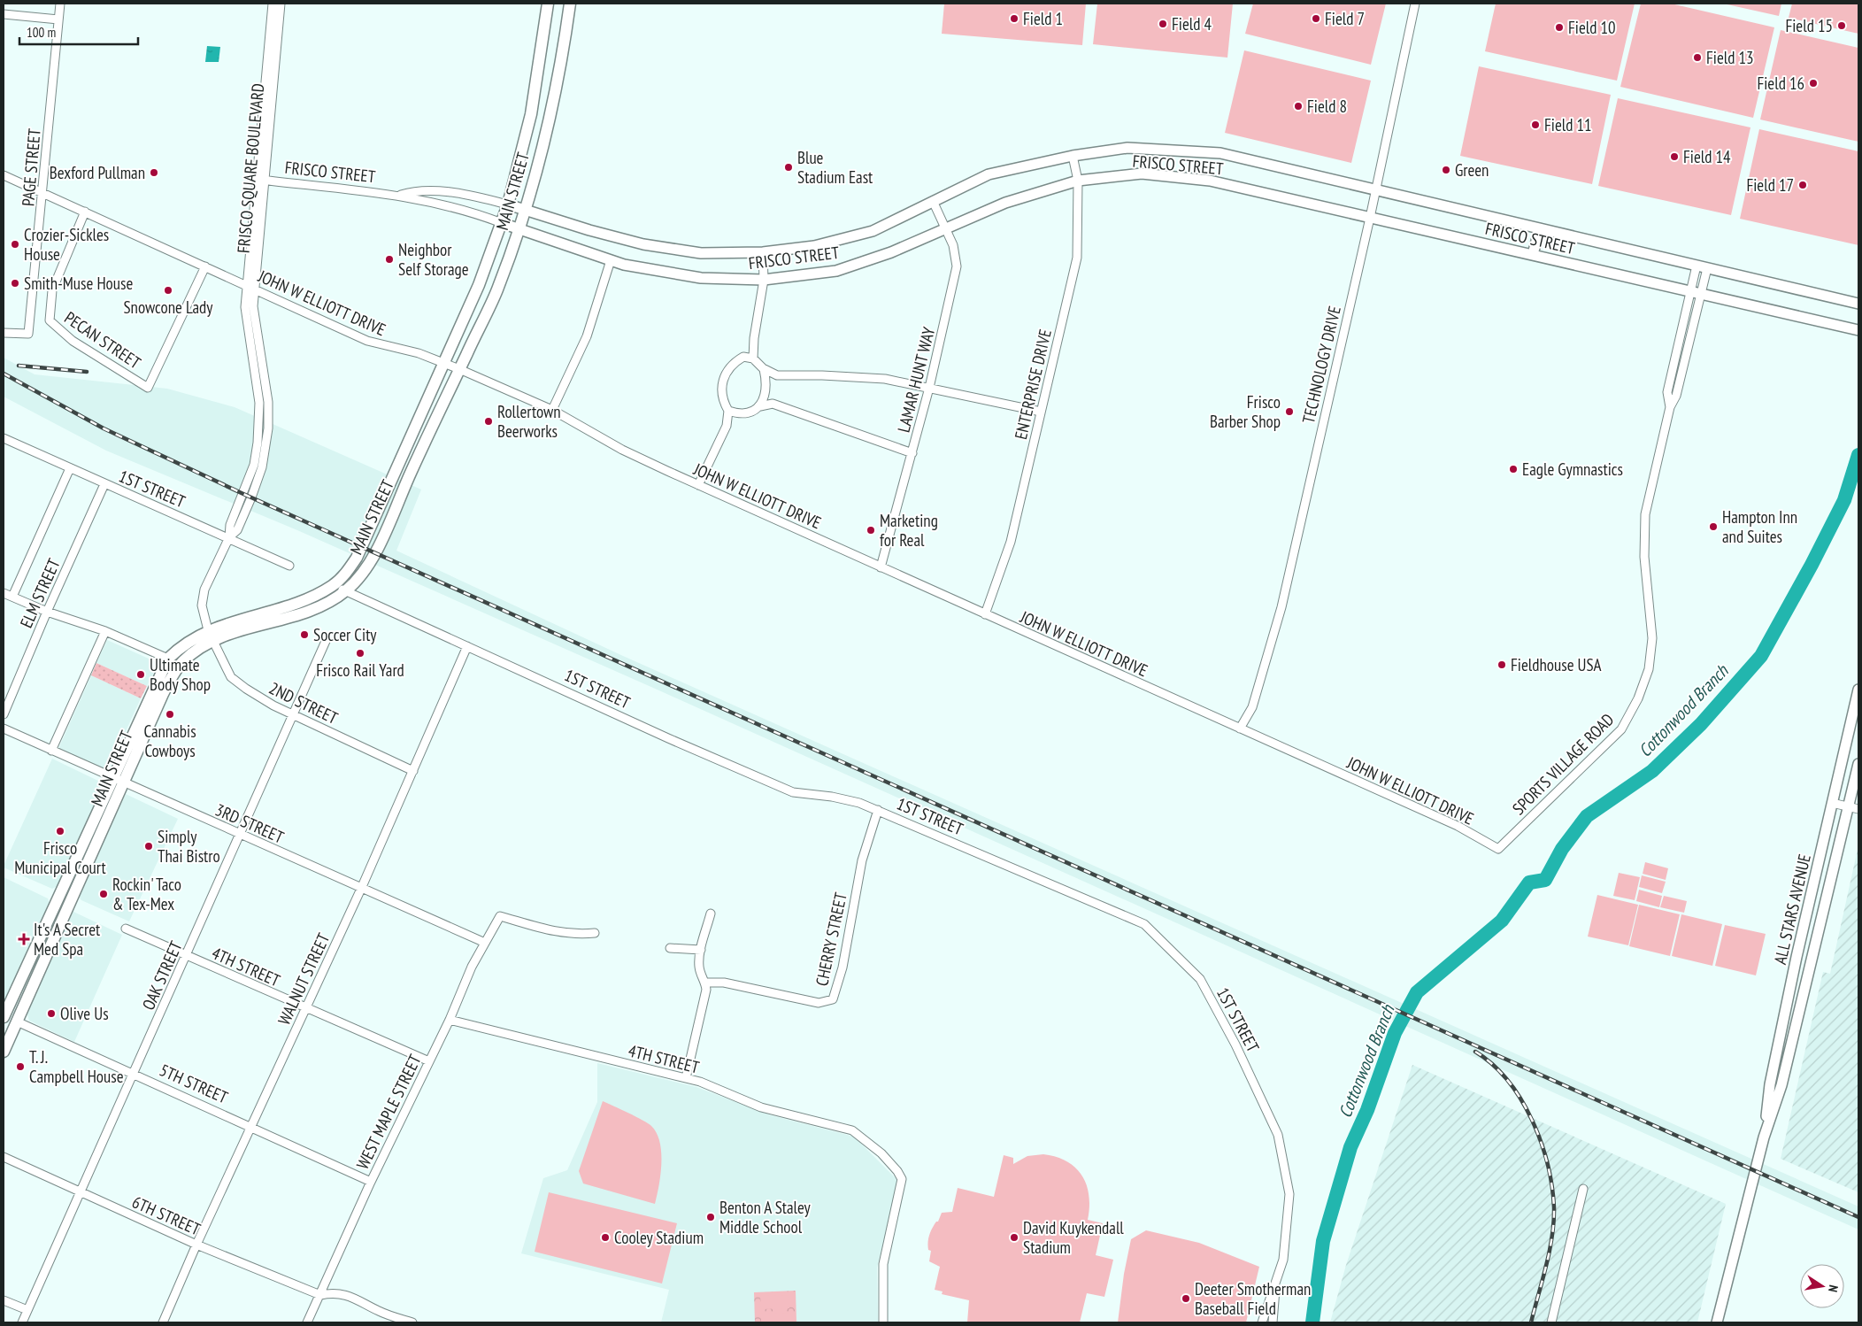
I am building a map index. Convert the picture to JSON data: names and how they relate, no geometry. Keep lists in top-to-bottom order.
{
  "streets": {
    "main road": ["MAIN STREET", "5TH STREET"],
    "street": [
      "FRISCO STREET",
      "PAGE STREET",
      "FRISCO SQUARE BOULEVARD",
      "JOHN W ELLIOTT DRIVE",
      "PECAN STREET",
      "TECHNOLOGY DRIVE",
      "LAMAR HUNT WAY",
      "ENTERPRISE DRIVE",
      "1ST STREET",
      "ELM STREET",
      "2ND STREET",
      "SPORTS VILLAGE ROAD",
      "3RD STREET",
      "ALL STARS AVENUE",
      "CHERRY STREET",
      "4TH STREET",
      "OAK STREET",
      "WALNUT STREET",
      "WEST MAPLE STREET",
      "6TH STREET"
    ]
  },
  "crossings": [
    ["FRISCO STREET", "FRISCO SQUARE BOULEVARD"],
    ["FRISCO STREET", "MAIN STREET"],
    ["FRISCO STREET", "TECHNOLOGY DRIVE"],
    ["FRISCO STREET", "LAMAR HUNT WAY"],
    ["FRISCO STREET", "ENTERPRISE DRIVE"],
    ["FRISCO STREET", "SPORTS VILLAGE ROAD"],
    ["PAGE STREET", "JOHN W ELLIOTT DRIVE"],
    ["FRISCO SQUARE BOULEVARD", "MAIN STREET"],
    ["FRISCO SQUARE BOULEVARD", "JOHN W ELLIOTT DRIVE"],
    ["FRISCO SQUARE BOULEVARD", "1ST STREET"],
    ["FRISCO SQUARE BOULEVARD", "2ND STREET"],
    ["MAIN STREET", "JOHN W ELLIOTT DRIVE"],
    ["MAIN STREET", "1ST STREET"],
    ["MAIN STREET", "2ND STREET"],
    ["MAIN STREET", "3RD STREET"],
    ["MAIN STREET", "5TH STREET"],
    ["JOHN W ELLIOTT DRIVE", "PECAN STREET"],
    ["JOHN W ELLIOTT DRIVE", "TECHNOLOGY DRIVE"],
    ["JOHN W ELLIOTT DRIVE", "LAMAR HUNT WAY"],
    ["JOHN W ELLIOTT DRIVE", "ENTERPRISE DRIVE"],
    ["JOHN W ELLIOTT DRIVE", "SPORTS VILLAGE ROAD"],
    ["1ST STREET", "ELM STREET"],
    ["1ST STREET", "CHERRY STREET"],
    ["1ST STREET", "WALNUT STREET"],
    ["2ND STREET", "OAK STREET"],
    ["2ND STREET", "WALNUT STREET"],
    ["3RD STREET", "OAK STREET"],
    ["3RD STREET", "WALNUT STREET"],
    ["3RD STREET", "WEST MAPLE STREET"],
    ["4TH STREET", "OAK STREET"],
    ["4TH STREET", "WALNUT STREET"],
    ["4TH STREET", "WEST MAPLE STREET"],
    ["OAK STREET", "5TH STREET"],
    ["OAK STREET", "6TH STREET"],
    ["WALNUT STREET", "5TH STREET"],
    ["WALNUT STREET", "6TH STREET"],
    ["5TH STREET", "WEST MAPLE STREET"],
    ["WEST MAPLE STREET", "6TH STREET"]
  ],
  "water": ["Cottonwood Branch"],
  "places": {
    "other": [
      "Field 1",
      "Field 7",
      "Field 4",
      "Field 15",
      "Field 10",
      "Field 13",
      "Field 16",
      "Field 8",
      "Field 11",
      "Field 14",
      "Blue Stadium East",
      "Green",
      "Bexford Pullman",
      "Field 17",
      "Crozier-Sickles House",
      "Neighbor Self Storage",
      "Smith-Muse House",
      "Snowcone Lady",
      "Frisco Barber Shop",
      "Rollertown Beerworks",
      "Eagle Gymnastics",
      "Hampton Inn and Suites",
      "Marketing for Real",
      "Soccer City",
      "Frisco Rail Yard",
      "Fieldhouse USA",
      "Ultimate Body Shop",
      "Cannabis Cowboys",
      "Frisco Municipal Court",
      "Simply Thai Bistro",
      "Rockin' Taco & Tex-Mex",
      "Olive Us",
      "T. J. Campbell House",
      "Benton A Staley Middle School",
      "Cooley Stadium",
      "David Kuykendall Stadium",
      "Deeter Smotherman Baseball Field"
    ],
    "health": ["It's A Secret Med Spa"]
  },
  "scale_bar": "100 m",
  "north": "right"
}
